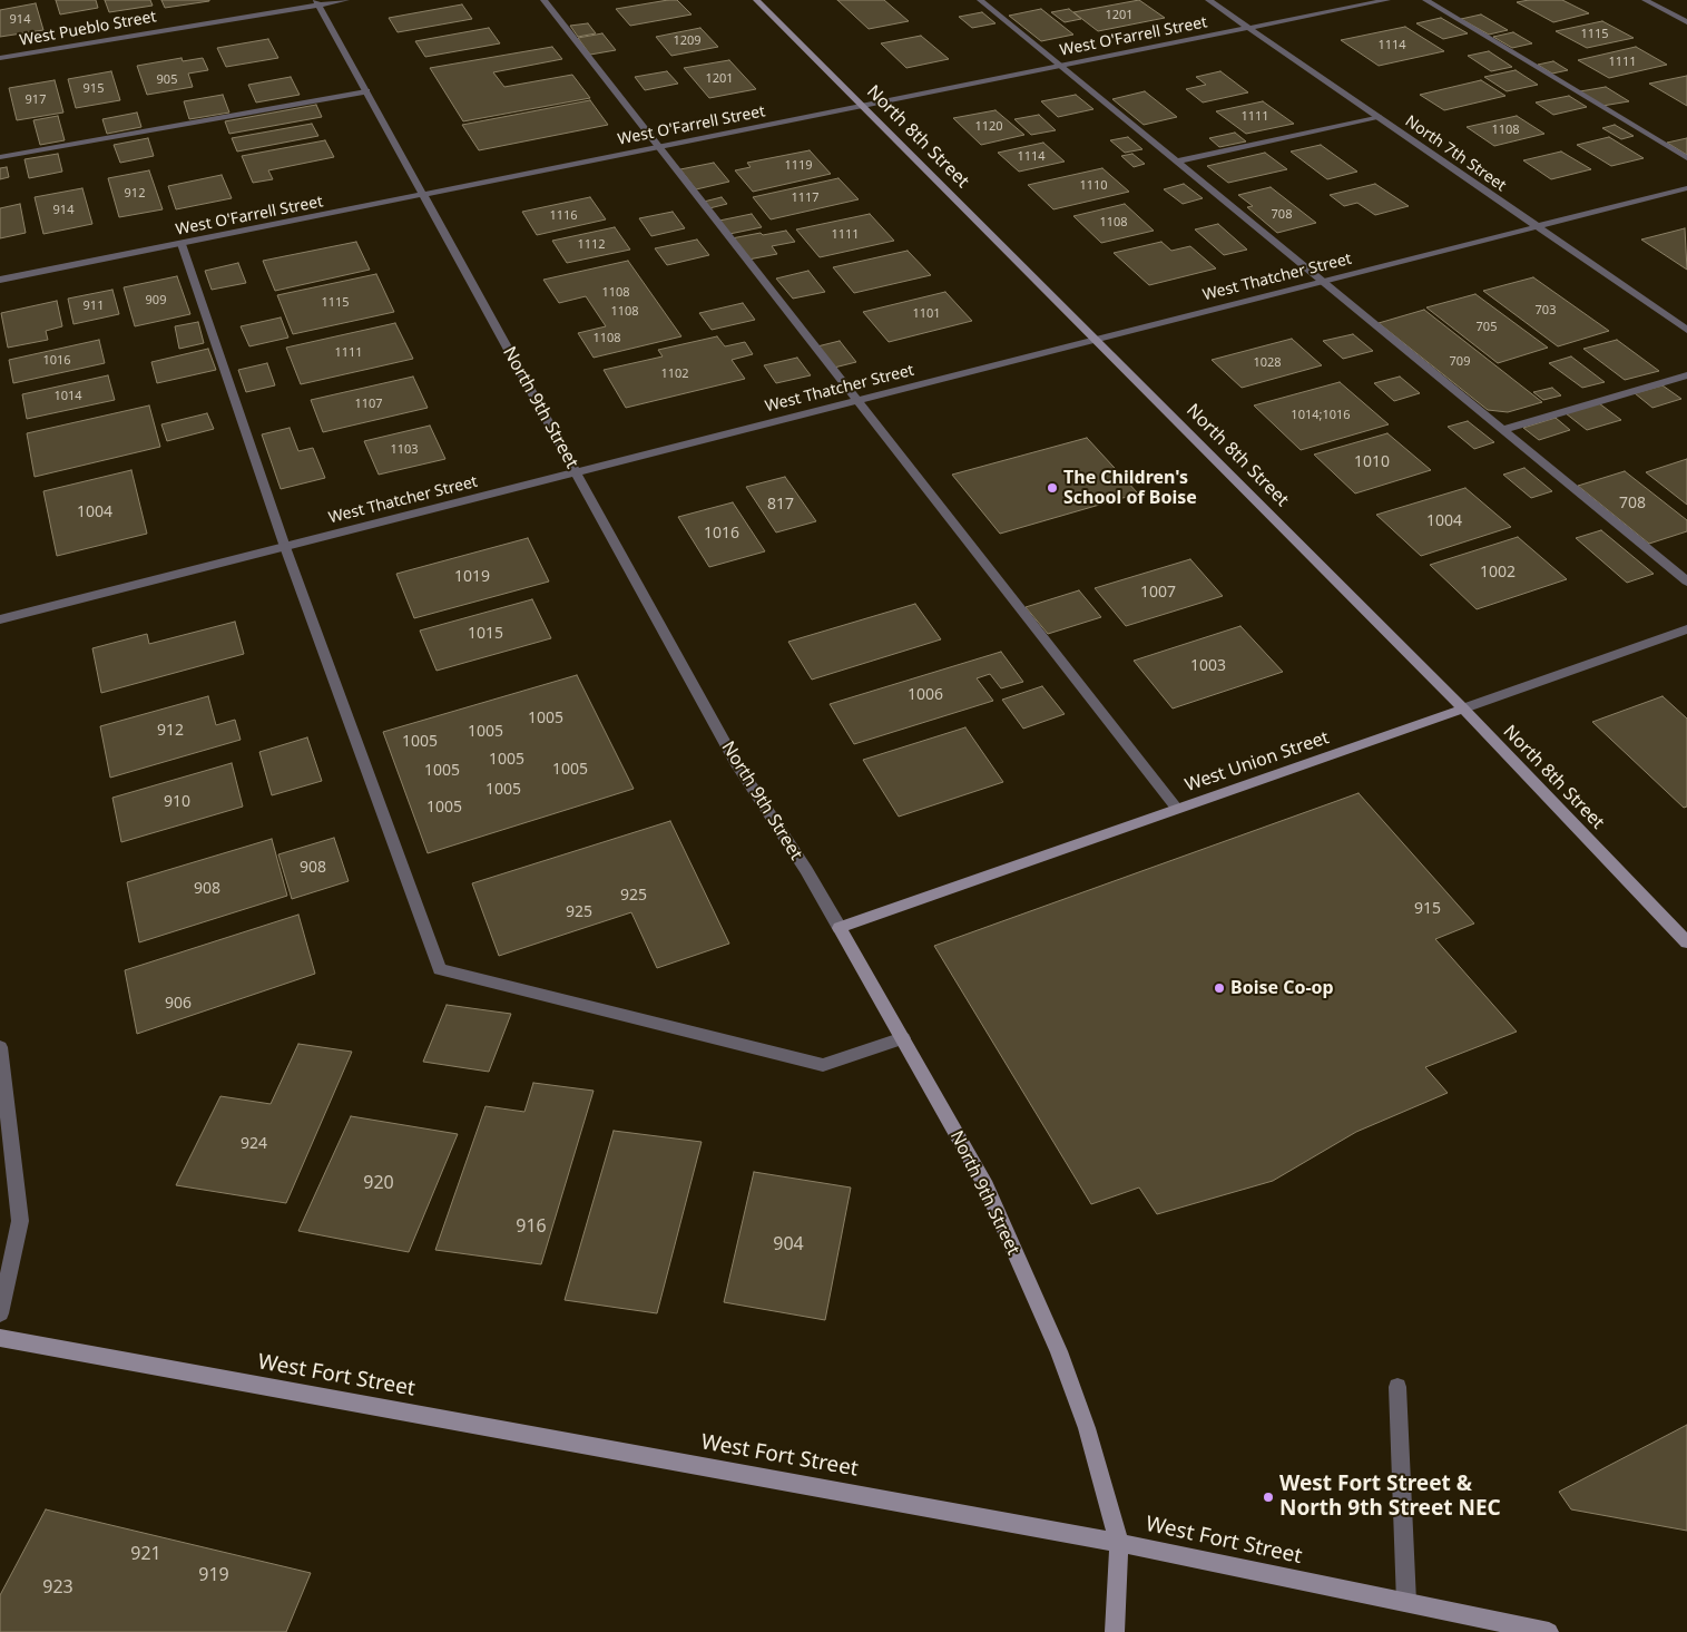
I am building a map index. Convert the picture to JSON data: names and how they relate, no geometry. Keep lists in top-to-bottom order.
{
  "streets": {
    "street": [
      "West Pueblo Street",
      "West O'Farrell Street",
      "North 8th Street",
      "North 7th Street",
      "West Thatcher Street",
      "North 9th Street",
      "West Union Street",
      "West Fort Street"
    ]
  },
  "crossings": [
    ["West Pueblo Street", "North 9th Street"],
    ["West O'Farrell Street", "North 8th Street"],
    ["West O'Farrell Street", "North 7th Street"],
    ["West O'Farrell Street", "North 9th Street"],
    ["North 8th Street", "West Thatcher Street"],
    ["North 8th Street", "West Union Street"],
    ["North 7th Street", "West Thatcher Street"],
    ["West Thatcher Street", "North 9th Street"],
    ["North 9th Street", "West Union Street"],
    ["North 9th Street", "West Fort Street"]
  ],
  "places": ["The Children's School of Boise", "Boise Co-op", "West Fort Street & North 9th Street NEC"],
  "house_numbers": [
    "1201",
    "914",
    "1115",
    "1209",
    "1114",
    "1111",
    "1201",
    "905",
    "915",
    "917",
    "1111",
    "1120",
    "1108",
    "1114",
    "1119",
    "1110",
    "912",
    "1117",
    "914",
    "708",
    "1116",
    "1108",
    "1111",
    "1112",
    "1108",
    "909",
    "1115",
    "911",
    "703",
    "1108",
    "1101",
    "705",
    "1108",
    "1111",
    "1016",
    "709",
    "1028",
    "1102",
    "1014",
    "1107",
    "1014;1016",
    "1103",
    "1010",
    "708",
    "817",
    "1004",
    "1004",
    "1016",
    "1002",
    "1019",
    "1007",
    "1015",
    "1003",
    "1006",
    "1005",
    "912",
    "1005",
    "1005",
    "1005",
    "1005",
    "1005",
    "1005",
    "910",
    "1005",
    "908",
    "908",
    "925",
    "915",
    "925",
    "906",
    "924",
    "920",
    "916",
    "904",
    "921",
    "919",
    "923"
  ]
}
